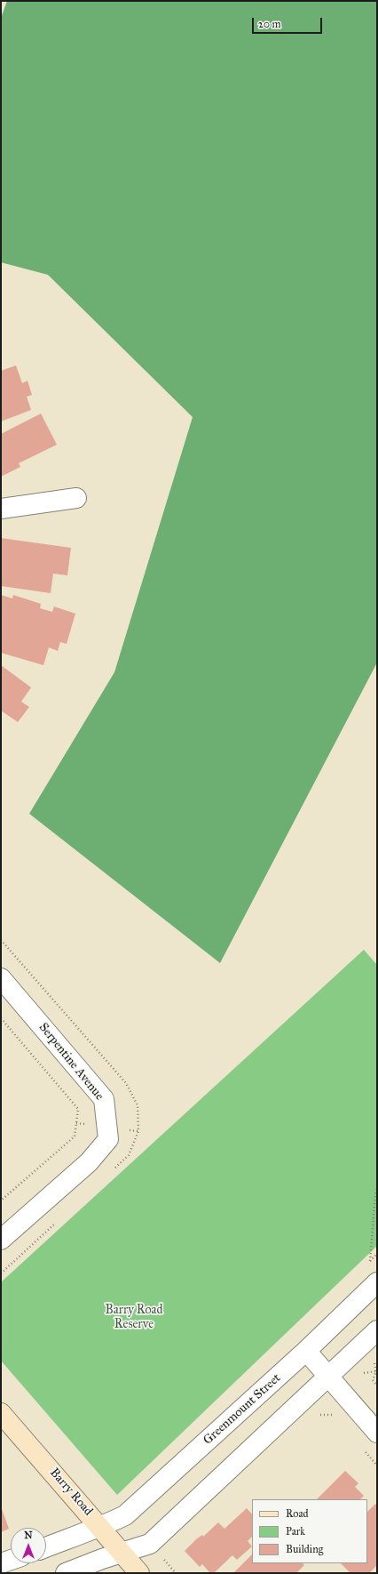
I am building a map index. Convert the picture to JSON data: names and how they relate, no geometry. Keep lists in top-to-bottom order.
{
  "streets": {
    "street": ["Serpentine Avenue", "Greenmount Street", "Barry Road"]
  },
  "crossings": [
    ["Greenmount Street", "Barry Road"]
  ],
  "parks": ["Barry Road Reserve"],
  "legend": ["Road", "Park", "Building"],
  "scale_bar": "20 m",
  "north": "top"
}
